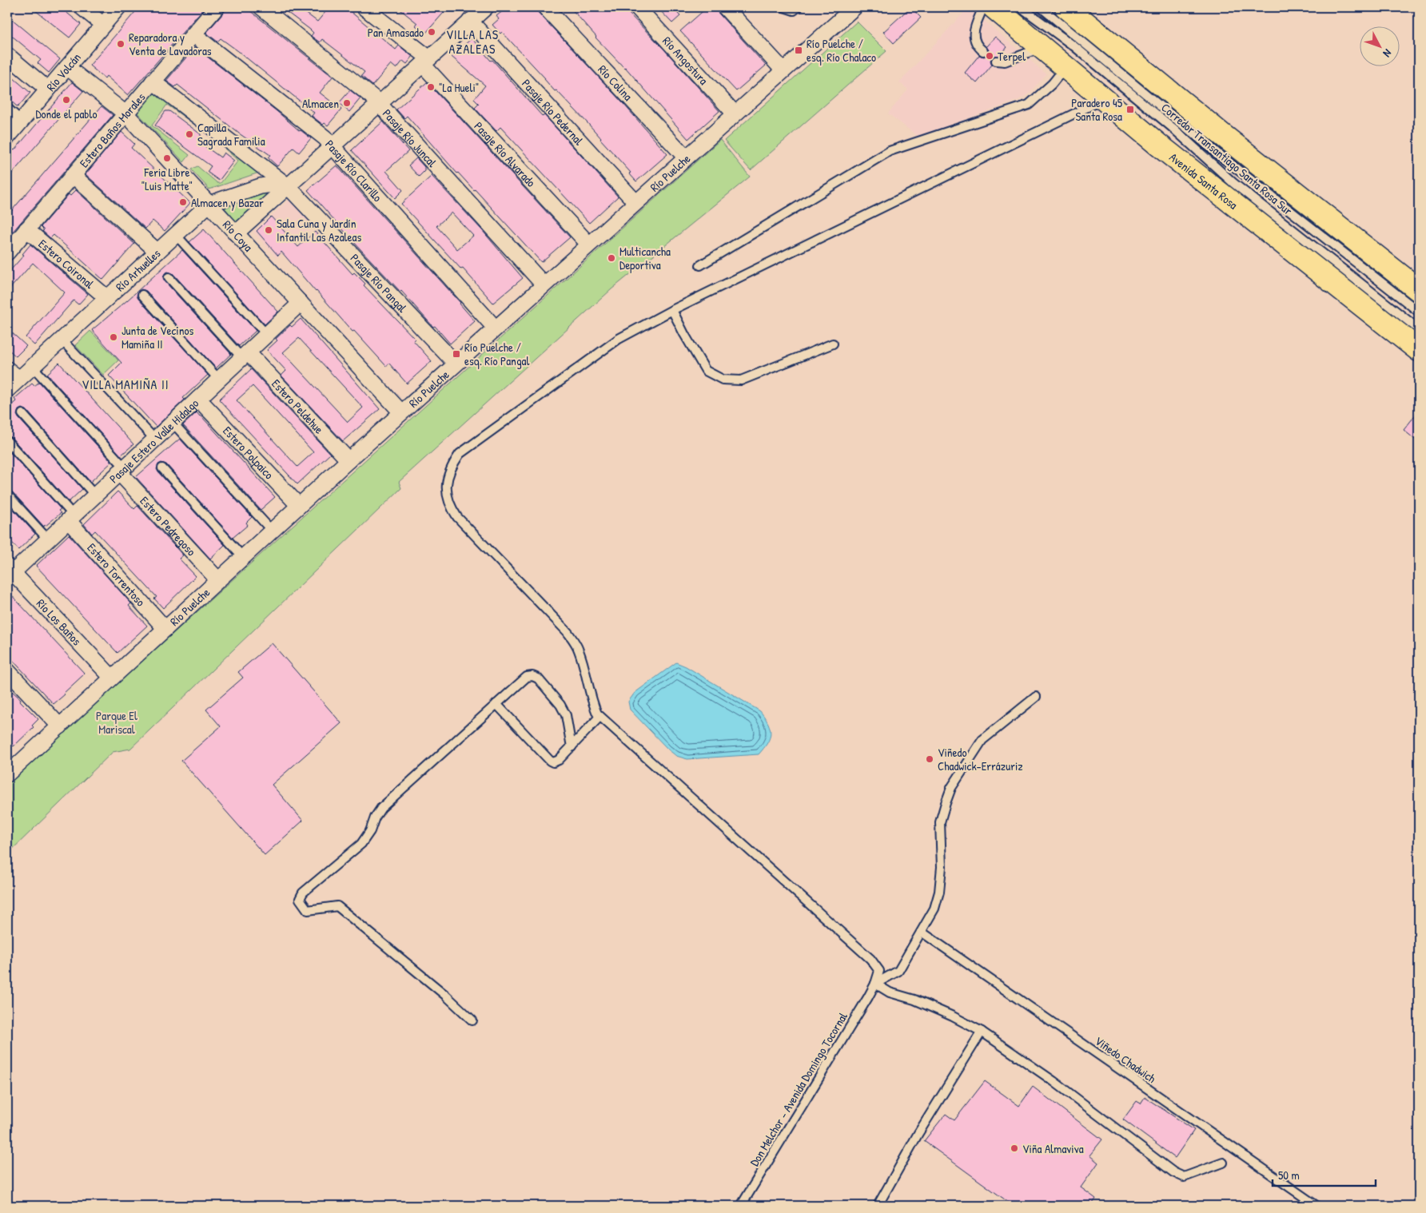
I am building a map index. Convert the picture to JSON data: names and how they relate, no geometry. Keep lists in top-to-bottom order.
{
  "streets": {
    "main road": ["Avenida Santa Rosa"],
    "street": [
      "Río Angostura",
      "Río Volcán",
      "Río Colina",
      "Pasaje Río Pedernal",
      "Estero Baños Morales",
      "Pasaje Río Juncal",
      "Pasaje Río Alvarado",
      "Pasaje Río Clarillo",
      "Río Puelche",
      "Río Coya",
      "Estero Coironal",
      "Río Arhuelles",
      "Pasaje Río Pangal",
      "Estero Peldehue",
      "Pasaje Estero Valle Hidalgo",
      "Estero Polpaico",
      "Estero Pedregoso",
      "Estero Torrentoso",
      "Río Los Baños"
    ],
    "lane": ["Corredor Transantiago Santa Rosa Sur", "Viñedo Chadwich", "Don Melchor - Avenida Domingo Tocornal"]
  },
  "crossings": [
    ["Río Angostura", "Río Puelche"],
    ["Río Volcán", "Río Coya"],
    ["Río Colina", "Río Puelche"],
    ["Pasaje Río Pedernal", "Río Puelche"],
    ["Estero Baños Morales", "Pasaje Río Clarillo"],
    ["Estero Baños Morales", "Río Coya"],
    ["Estero Baños Morales", "Estero Coironal"],
    ["Estero Baños Morales", "Pasaje Río Pangal"],
    ["Pasaje Río Juncal", "Río Puelche"],
    ["Pasaje Río Alvarado", "Río Puelche"],
    ["Pasaje Río Clarillo", "Río Puelche"],
    ["Río Puelche", "Río Coya"],
    ["Río Puelche", "Pasaje Río Pangal"],
    ["Río Puelche", "Estero Peldehue"],
    ["Río Puelche", "Estero Polpaico"],
    ["Río Puelche", "Estero Pedregoso"],
    ["Río Puelche", "Estero Torrentoso"],
    ["Río Puelche", "Río Los Baños"],
    ["Río Coya", "Río Arhuelles"],
    ["Río Coya", "Pasaje Estero Valle Hidalgo"],
    ["Estero Coironal", "Río Arhuelles"],
    ["Río Arhuelles", "Pasaje Río Pangal"],
    ["Estero Peldehue", "Pasaje Estero Valle Hidalgo"],
    ["Pasaje Estero Valle Hidalgo", "Estero Polpaico"],
    ["Pasaje Estero Valle Hidalgo", "Estero Pedregoso"],
    ["Pasaje Estero Valle Hidalgo", "Estero Torrentoso"],
    ["Pasaje Estero Valle Hidalgo", "Río Los Baños"]
  ],
  "districts": ["VILLA LAS AZALEAS", "VILLA MAMIÑA II"],
  "parks": ["Parque El Mariscal"],
  "places": {
    "other": [
      "Pan Amasado",
      "Reparadora y Venta de Lavadoras",
      "Terpel",
      "\"La Hueli\"",
      "Donde el pablo",
      "Almacen",
      "Capilla Sagrada Familia",
      "Feria Libre \"Luis Matte\"",
      "Almacen y Bazar",
      "Sala Cuna y Jardín Infantil Las Azaleas",
      "Multicancha Deportiva",
      "Junta de Vecinos Mamiña II",
      "Viñedo Chadwick-Errázuriz",
      "Viña Almaviva"
    ],
    "transit": ["Río Puelche / esq. Río Chalaco", "Paradero 45 Santa Rosa", "Río Puelche / esq. Río Pangal"]
  },
  "scale_bar": "50 m",
  "north": "bottom right"
}
